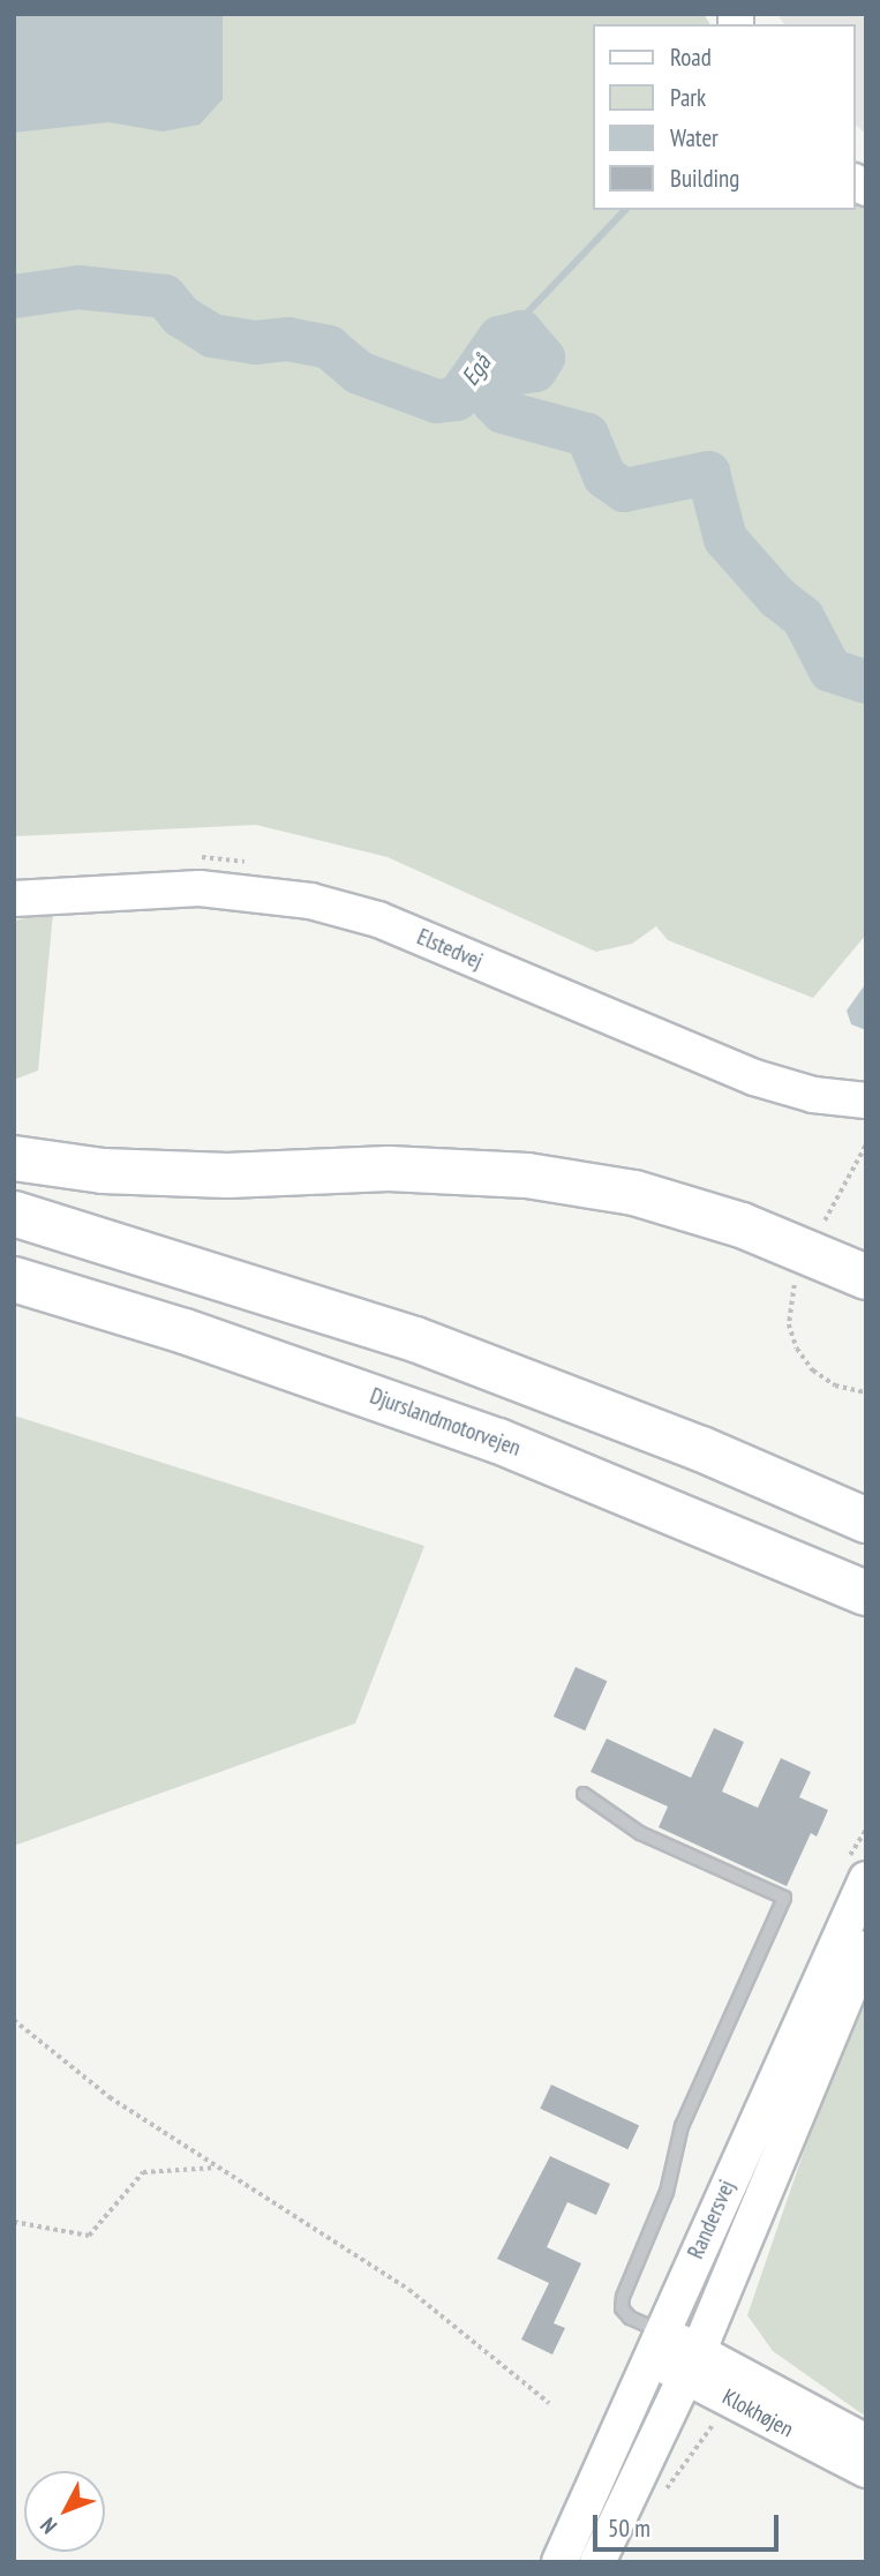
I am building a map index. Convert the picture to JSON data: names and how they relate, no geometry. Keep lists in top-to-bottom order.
{
  "streets": {
    "highway": ["Djurslandmotorvejen"],
    "main road": ["Elstedvej", "Randersvej", "Klokhøjen"]
  },
  "crossings": [
    ["Randersvej", "Klokhøjen"]
  ],
  "water": ["Egå"],
  "legend": [
    "Road",
    "Park",
    "Water",
    "Building"
  ],
  "scale_bar": "50 m",
  "north": "bottom left"
}
